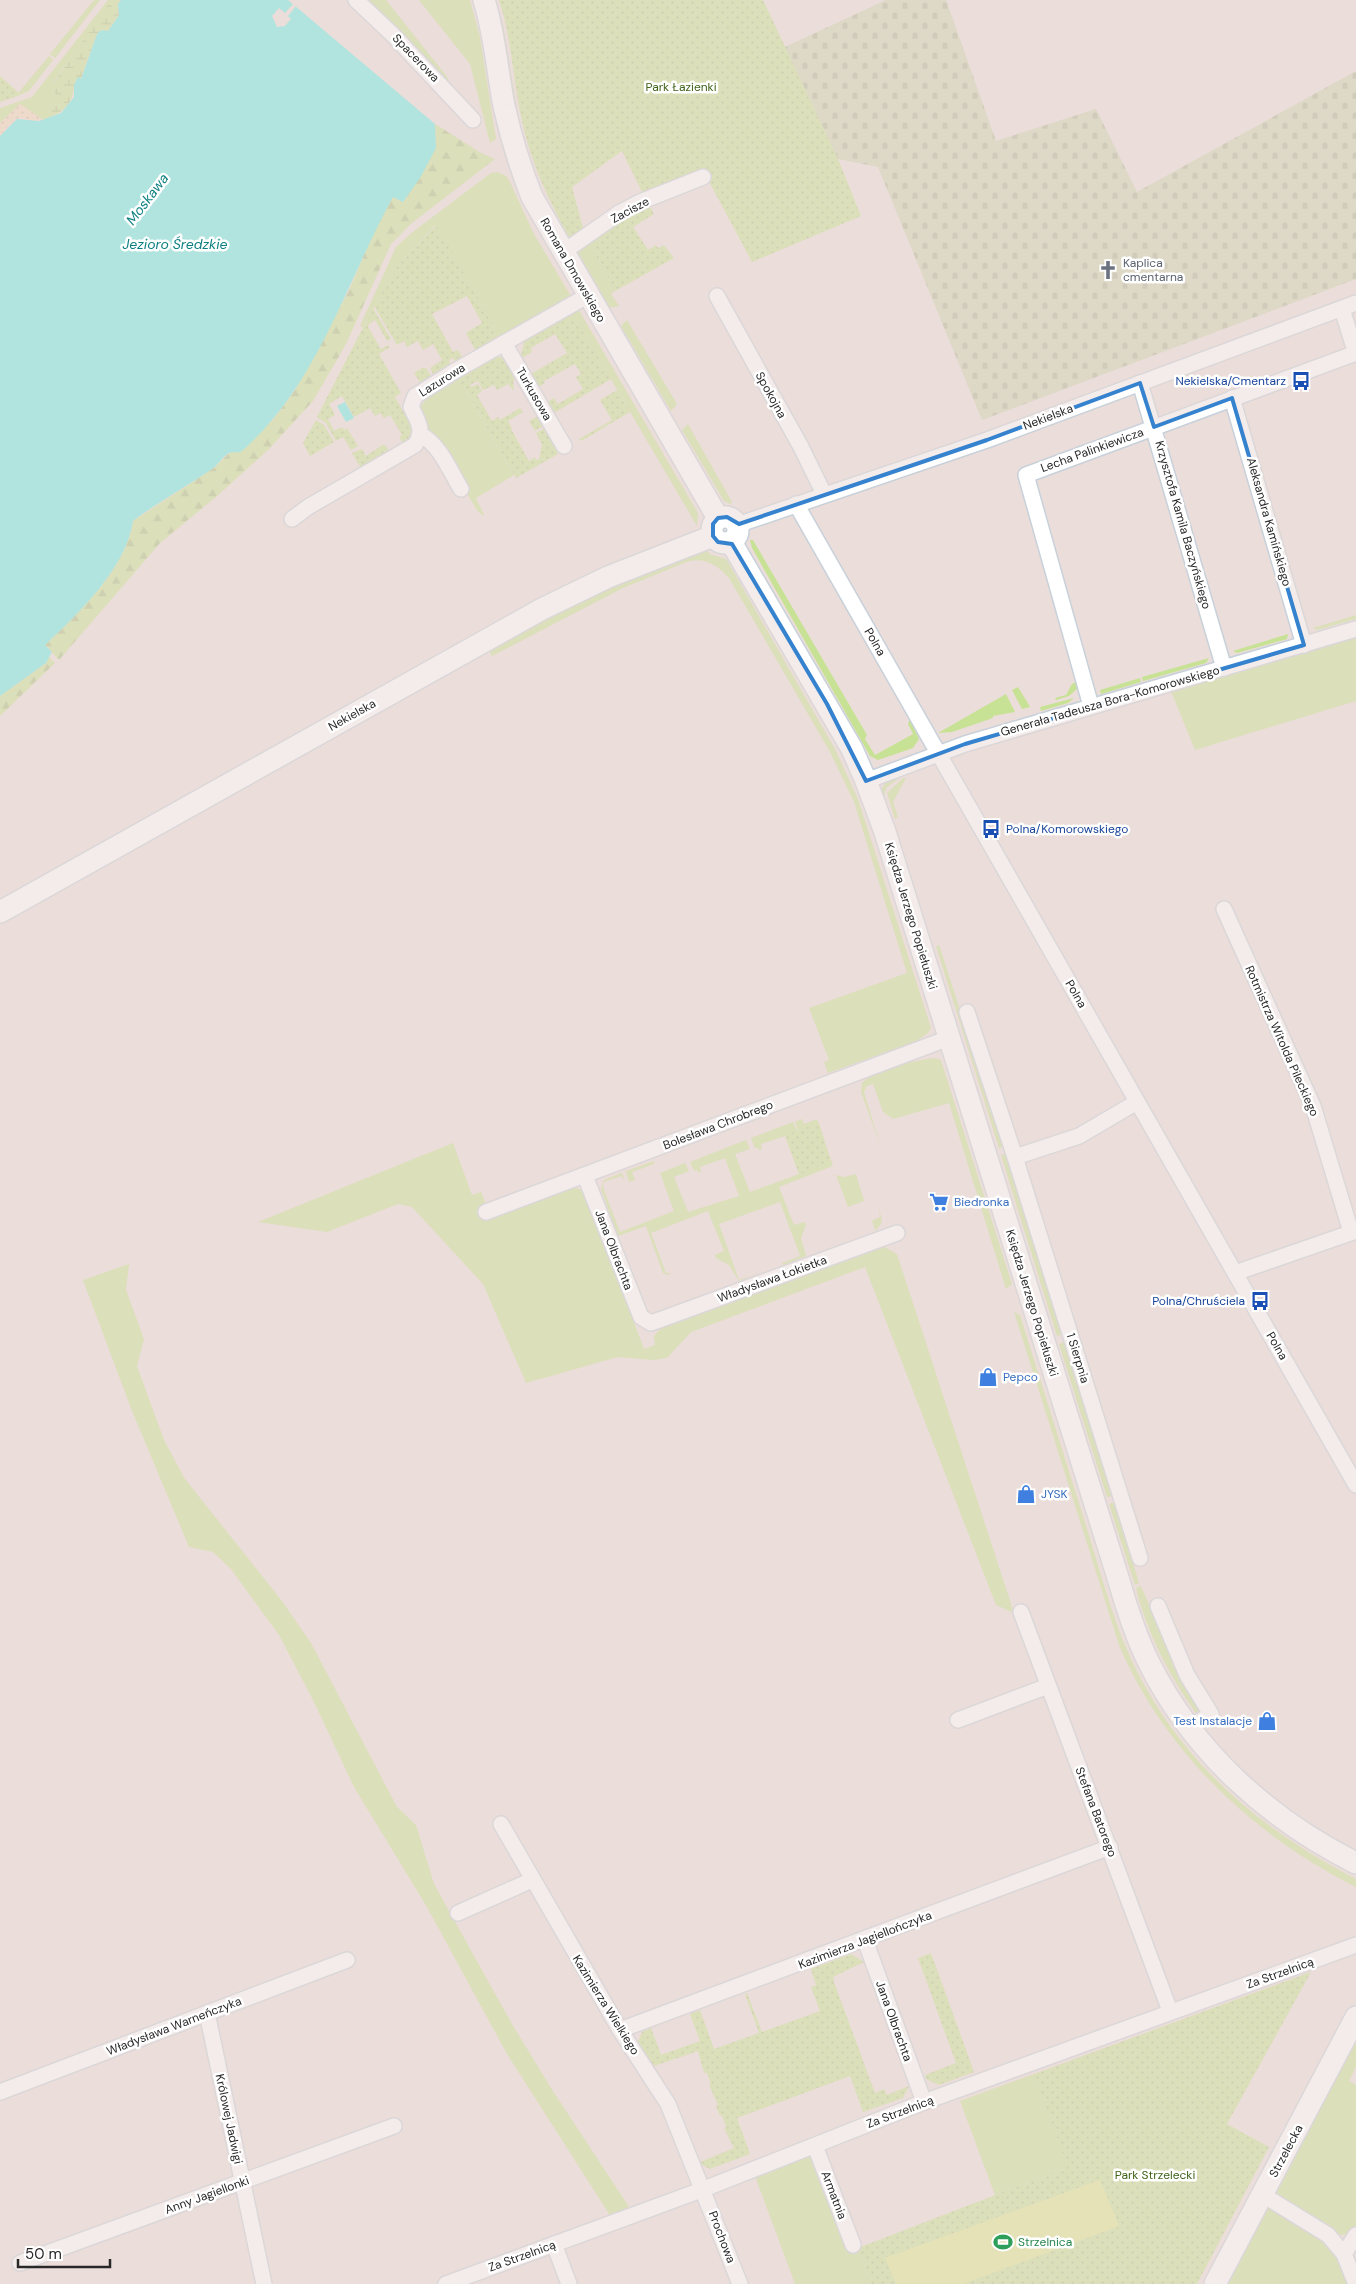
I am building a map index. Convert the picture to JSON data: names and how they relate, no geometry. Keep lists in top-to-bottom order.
{
  "streets": {
    "street": [
      "Spacerowa",
      "Zacisze",
      "Romana Dmowskiego",
      "Lazurowa",
      "Turkusowa",
      "Spokojna",
      "Nekielska",
      "Lecha Palinkiewicza",
      "Aleksandra Kamińskiego",
      "Krzysztofa Kamila Baczyńskiego",
      "Polna",
      "Generała Tadeusza Bora-Komorowskiego",
      "Księdza Jerzego Popiełuszki",
      "Rotmistrza Witolda Pileckiego",
      "Bolesława Chrobrego",
      "Jana Olbrachta",
      "Władysława Łokietka",
      "1 Sierpnia",
      "Stefana Batorego",
      "Kazimierza Jagiellończyka",
      "Za Strzelnicą",
      "Kazimierza Wielkiego",
      "Władysława Warneńczyka",
      "Królowej Jadwigi",
      "Strzelecka",
      "Anny Jagiellonki",
      "Armatnia",
      "Prochowa"
    ]
  },
  "crossings": [
    ["Zacisze", "Romana Dmowskiego"],
    ["Romana Dmowskiego", "Lazurowa"],
    ["Romana Dmowskiego", "Nekielska"],
    ["Romana Dmowskiego", "Księdza Jerzego Popiełuszki"],
    ["Lazurowa", "Turkusowa"],
    ["Spokojna", "Nekielska"],
    ["Nekielska", "Krzysztofa Kamila Baczyńskiego"],
    ["Nekielska", "Polna"],
    ["Nekielska", "Księdza Jerzego Popiełuszki"],
    ["Lecha Palinkiewicza", "Aleksandra Kamińskiego"],
    ["Lecha Palinkiewicza", "Krzysztofa Kamila Baczyńskiego"],
    ["Lecha Palinkiewicza", "Generała Tadeusza Bora-Komorowskiego"],
    ["Aleksandra Kamińskiego", "Generała Tadeusza Bora-Komorowskiego"],
    ["Krzysztofa Kamila Baczyńskiego", "Generała Tadeusza Bora-Komorowskiego"],
    ["Polna", "Generała Tadeusza Bora-Komorowskiego"],
    ["Generała Tadeusza Bora-Komorowskiego", "Księdza Jerzego Popiełuszki"],
    ["Księdza Jerzego Popiełuszki", "Bolesława Chrobrego"],
    ["Bolesława Chrobrego", "Jana Olbrachta"],
    ["Jana Olbrachta", "Władysława Łokietka"],
    ["Jana Olbrachta", "Kazimierza Jagiellończyka"],
    ["Jana Olbrachta", "Za Strzelnicą"],
    ["Stefana Batorego", "Kazimierza Jagiellończyka"],
    ["Stefana Batorego", "Za Strzelnicą"],
    ["Kazimierza Jagiellończyka", "Kazimierza Wielkiego"],
    ["Za Strzelnicą", "Kazimierza Wielkiego"],
    ["Za Strzelnicą", "Armatnia"],
    ["Za Strzelnicą", "Prochowa"],
    ["Kazimierza Wielkiego", "Prochowa"],
    ["Władysława Warneńczyka", "Królowej Jadwigi"],
    ["Królowej Jadwigi", "Anny Jagiellonki"]
  ],
  "water": ["Moskawa", "Jezioro Średzkie"],
  "parks": ["Park Łazienki", "Park Strzelecki"],
  "places": {
    "church": ["Kaplica cmentarna"],
    "bus stop": ["Nekielska/Cmentarz", "Polna/Komorowskiego", "Polna/Chruściela"],
    "supermarket": ["Biedronka"],
    "shop": ["Pepco", "JYSK", "Test Instalacje"],
    "sports": ["Strzelnica"]
  },
  "scale_bar": "50 m"
}
